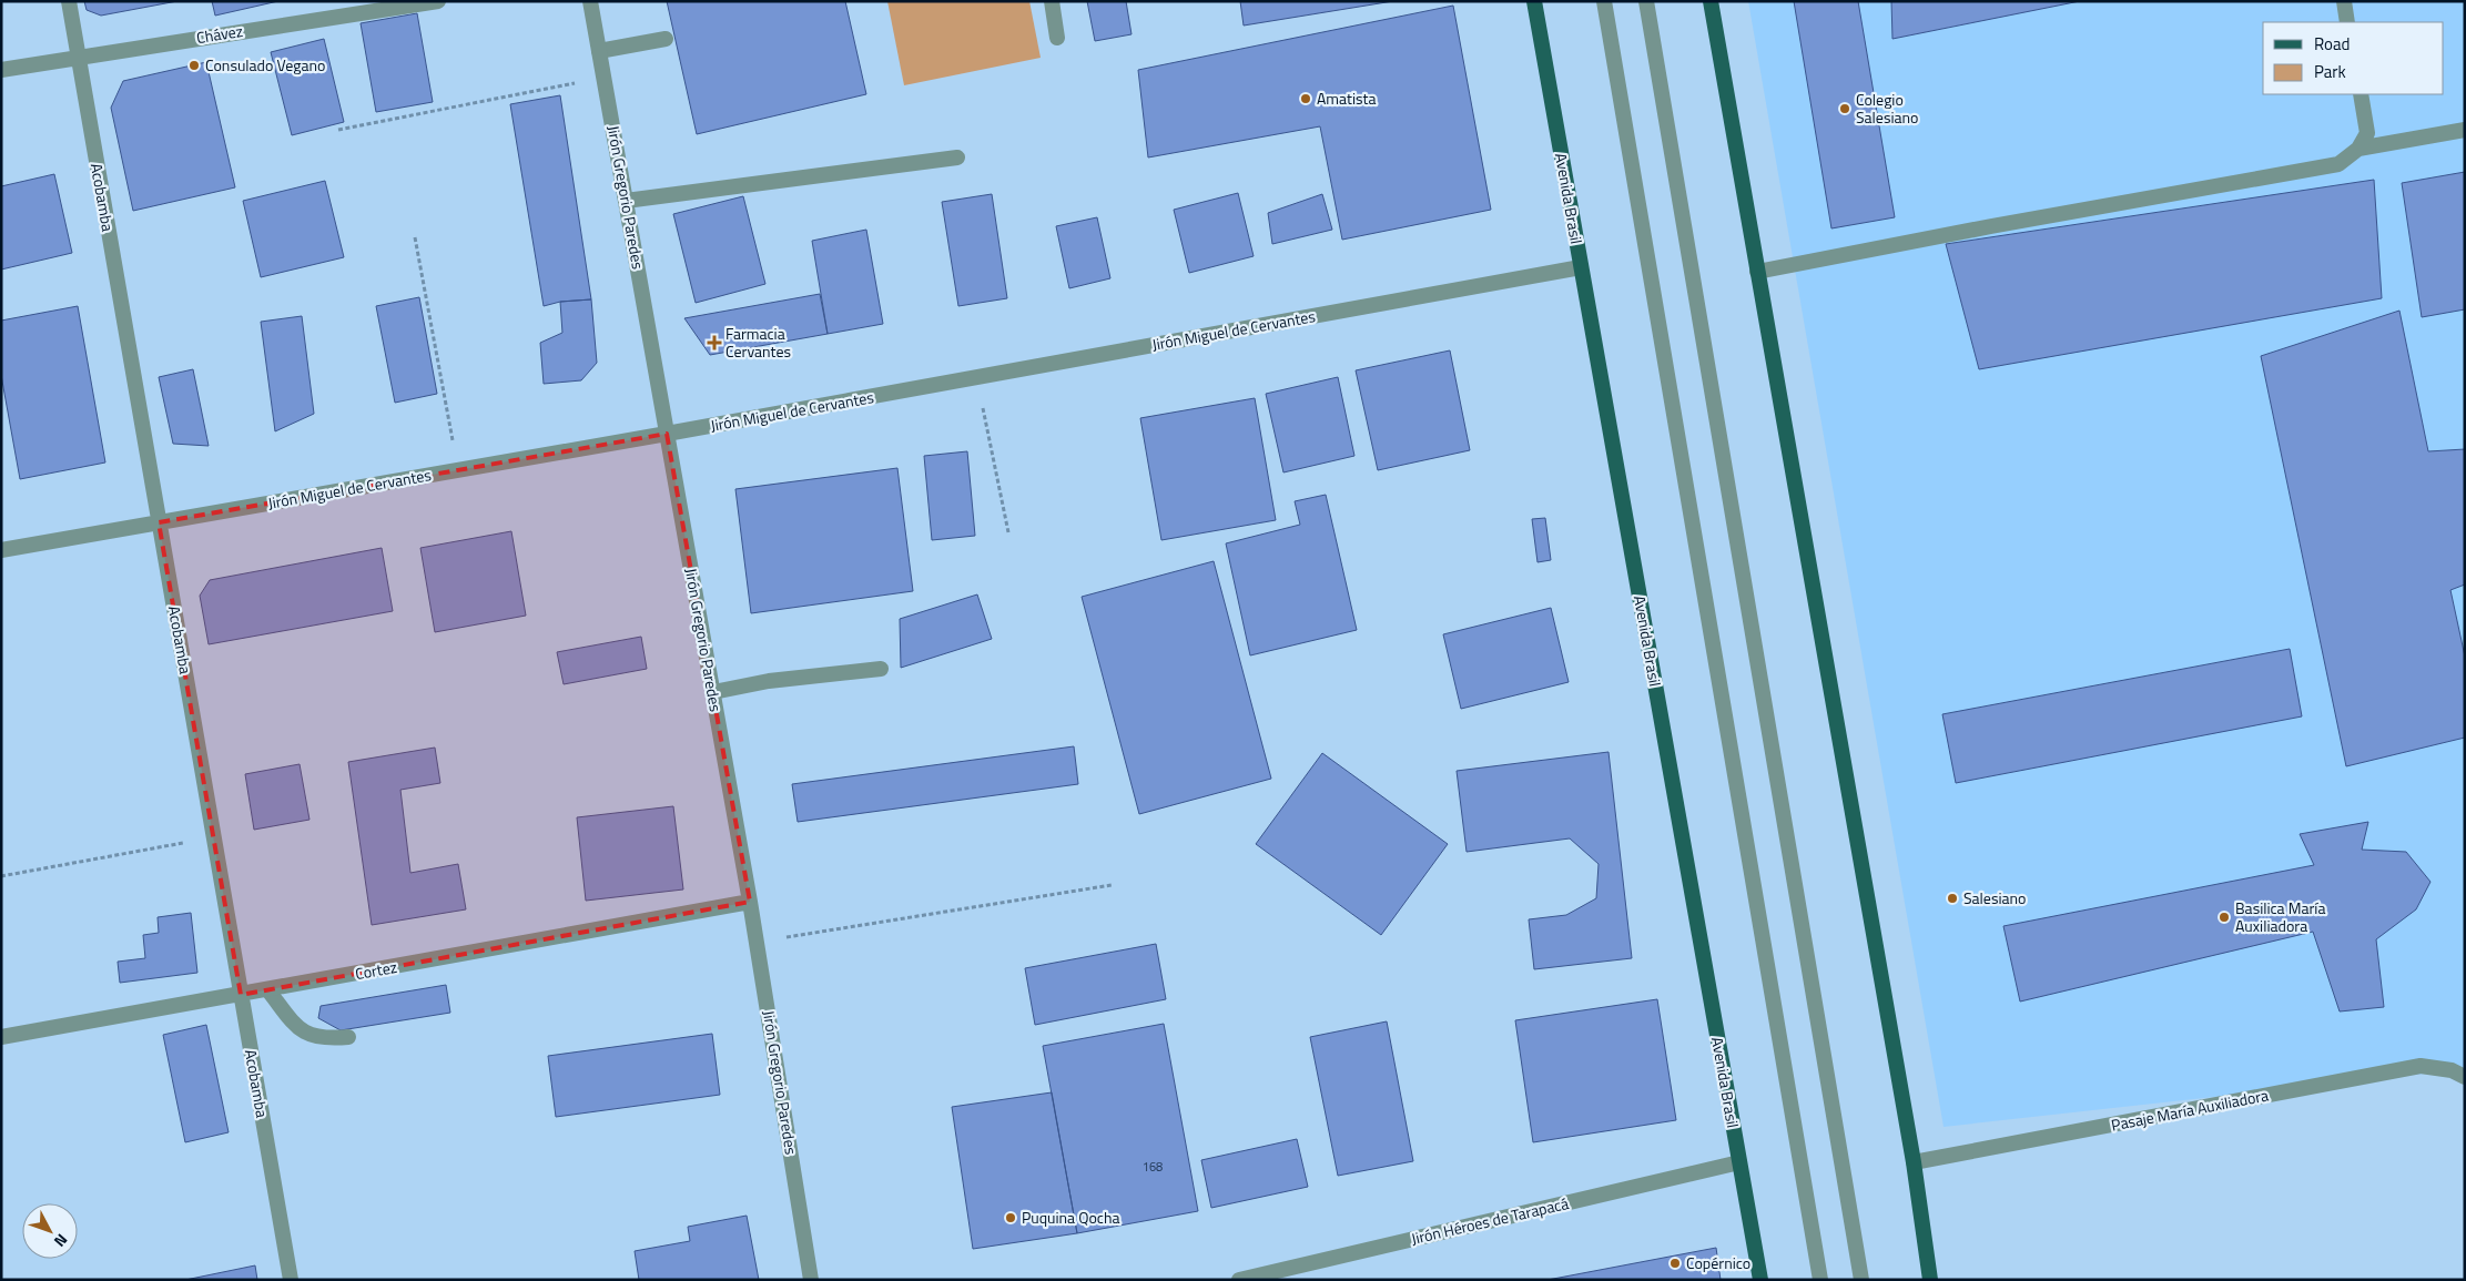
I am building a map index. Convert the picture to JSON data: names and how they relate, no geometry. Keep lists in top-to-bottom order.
{
  "streets": {
    "main road": ["Avenida Brasil"],
    "street": [
      "Chávez",
      "Acobamba",
      "Jirón Gregorio Paredes",
      "Jirón Miguel de Cervantes",
      "Cortez",
      "Pasaje María Auxiliadora",
      "Jirón Héroes de Tarapacá"
    ]
  },
  "crossings": [
    ["Chávez", "Acobamba"],
    ["Acobamba", "Jirón Miguel de Cervantes"],
    ["Acobamba", "Cortez"],
    ["Jirón Gregorio Paredes", "Jirón Miguel de Cervantes"],
    ["Jirón Gregorio Paredes", "Cortez"],
    ["Avenida Brasil", "Jirón Miguel de Cervantes"],
    ["Avenida Brasil", "Jirón Héroes de Tarapacá"]
  ],
  "places": {
    "other": [
      "Consulado Vegano",
      "Amatista",
      "Colegio Salesiano",
      "Salesiano",
      "Basilica María Auxiliadora",
      "Puquina Qocha",
      "Copérnico"
    ],
    "health": ["Farmacia Cervantes"]
  },
  "house_numbers": ["168"],
  "legend": ["Road", "Park"],
  "north": "bottom right"
}
